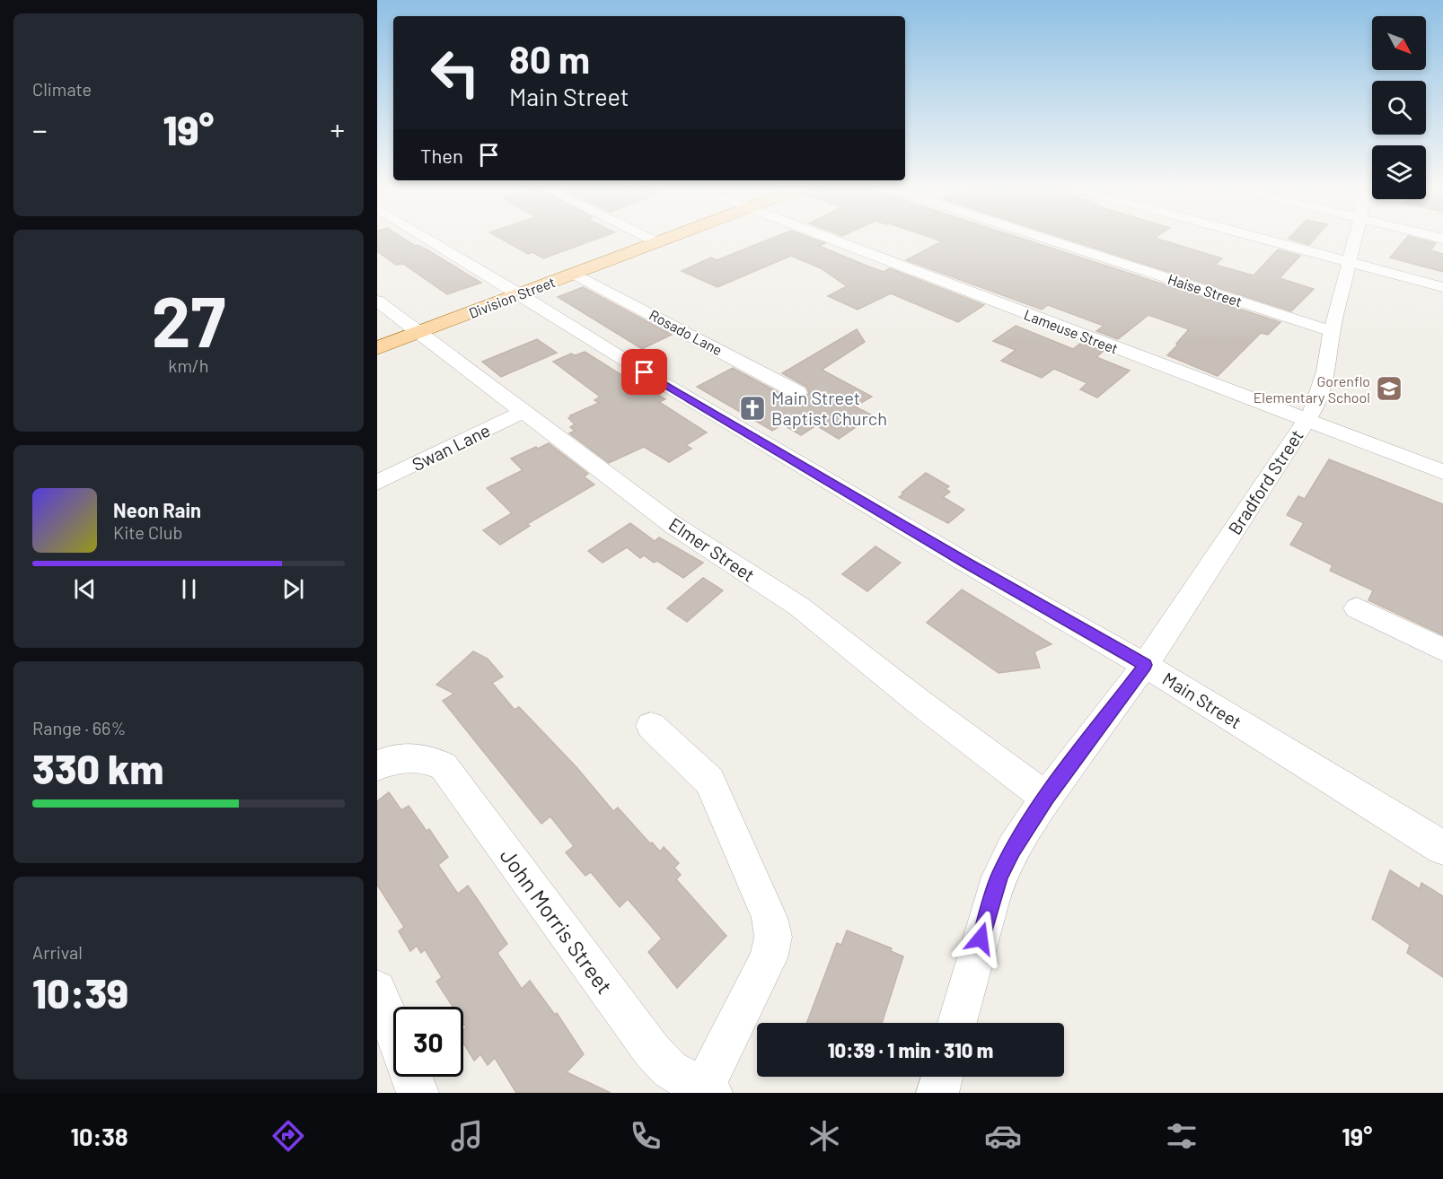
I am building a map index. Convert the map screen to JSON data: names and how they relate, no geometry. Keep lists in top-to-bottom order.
{
  "streets": {
    "main road": ["Division Street"],
    "street": [
      "Haise Street",
      "Lameuse Street",
      "Rosado Lane",
      "Swan Lane",
      "Bradford Street",
      "Elmer Street",
      "Main Street",
      "John Morris Street"
    ]
  },
  "crossings": [
    ["Haise Street", "Bradford Street"],
    ["Division Street", "Rosado Lane"],
    ["Division Street", "Elmer Street"],
    ["Division Street", "Main Street"],
    ["Lameuse Street", "Bradford Street"],
    ["Swan Lane", "Elmer Street"],
    ["Bradford Street", "Elmer Street"],
    ["Bradford Street", "Main Street"]
  ],
  "places": {
    "school or university": ["Gorenflo Elementary School"],
    "church": ["Main Street Baptist Church"]
  },
  "north": "bottom right",
  "page": {
    "tile": [
      "Climate",
      ["27", "km/h"],
      ["Range · 66%", "330 km"],
      ["Arrival", "10:39"]
    ],
    "turn": ["80 m", "Main Street"],
    "heat": ["−", "19°", "+"],
    "then": "Then",
    "song": ["Neon Rain", "Kite Club"],
    "limit": "30",
    "trip": "10:39 · 1 min · 310 m",
    "tabs": ["10:38", "19°"]
  }
}
